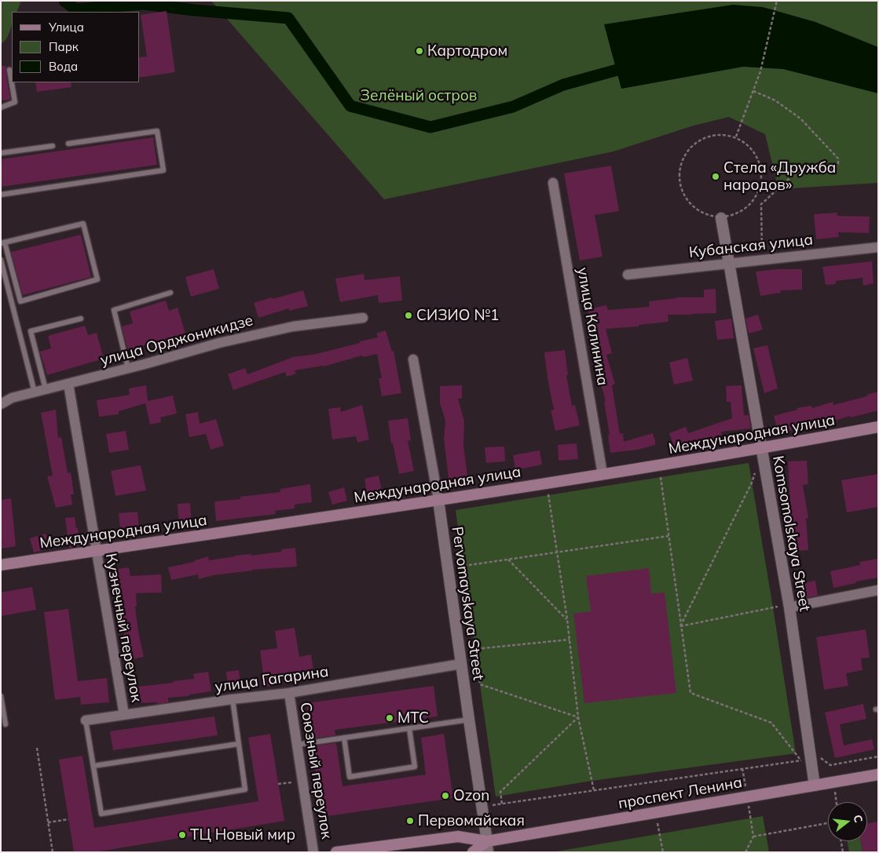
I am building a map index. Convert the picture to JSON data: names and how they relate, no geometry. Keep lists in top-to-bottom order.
{
  "streets": {
    "main road": ["Международная улица", "проспект Ленина"],
    "street": [
      "Кубанская улица",
      "улица Калинина",
      "улица Орджоникидзе",
      "Komsomolskaya Street",
      "Pervomayskaya Street",
      "Кузнечный переулок",
      "улица Гагарина",
      "Союзный переулок"
    ]
  },
  "crossings": [
    ["Кубанская улица", "Komsomolskaya Street"],
    ["улица Калинина", "Международная улица"],
    ["улица Орджоникидзе", "Кузнечный переулок"],
    ["Международная улица", "Komsomolskaya Street"],
    ["Международная улица", "Pervomayskaya Street"],
    ["Международная улица", "Кузнечный переулок"],
    ["Komsomolskaya Street", "проспект Ленина"],
    ["Pervomayskaya Street", "улица Гагарина"],
    ["Pervomayskaya Street", "проспект Ленина"],
    ["Кузнечный переулок", "улица Гагарина"],
    ["улица Гагарина", "Союзный переулок"]
  ],
  "parks": ["Зелёный остров"],
  "places": [
    "Картодром",
    "Стела «Дружба народов»",
    "СИЗИО №1",
    "МТС",
    "Ozon",
    "Первомайская",
    "ТЦ Новый мир"
  ],
  "legend": ["Улица", "Парк", "Вода"],
  "north": "right"
}
